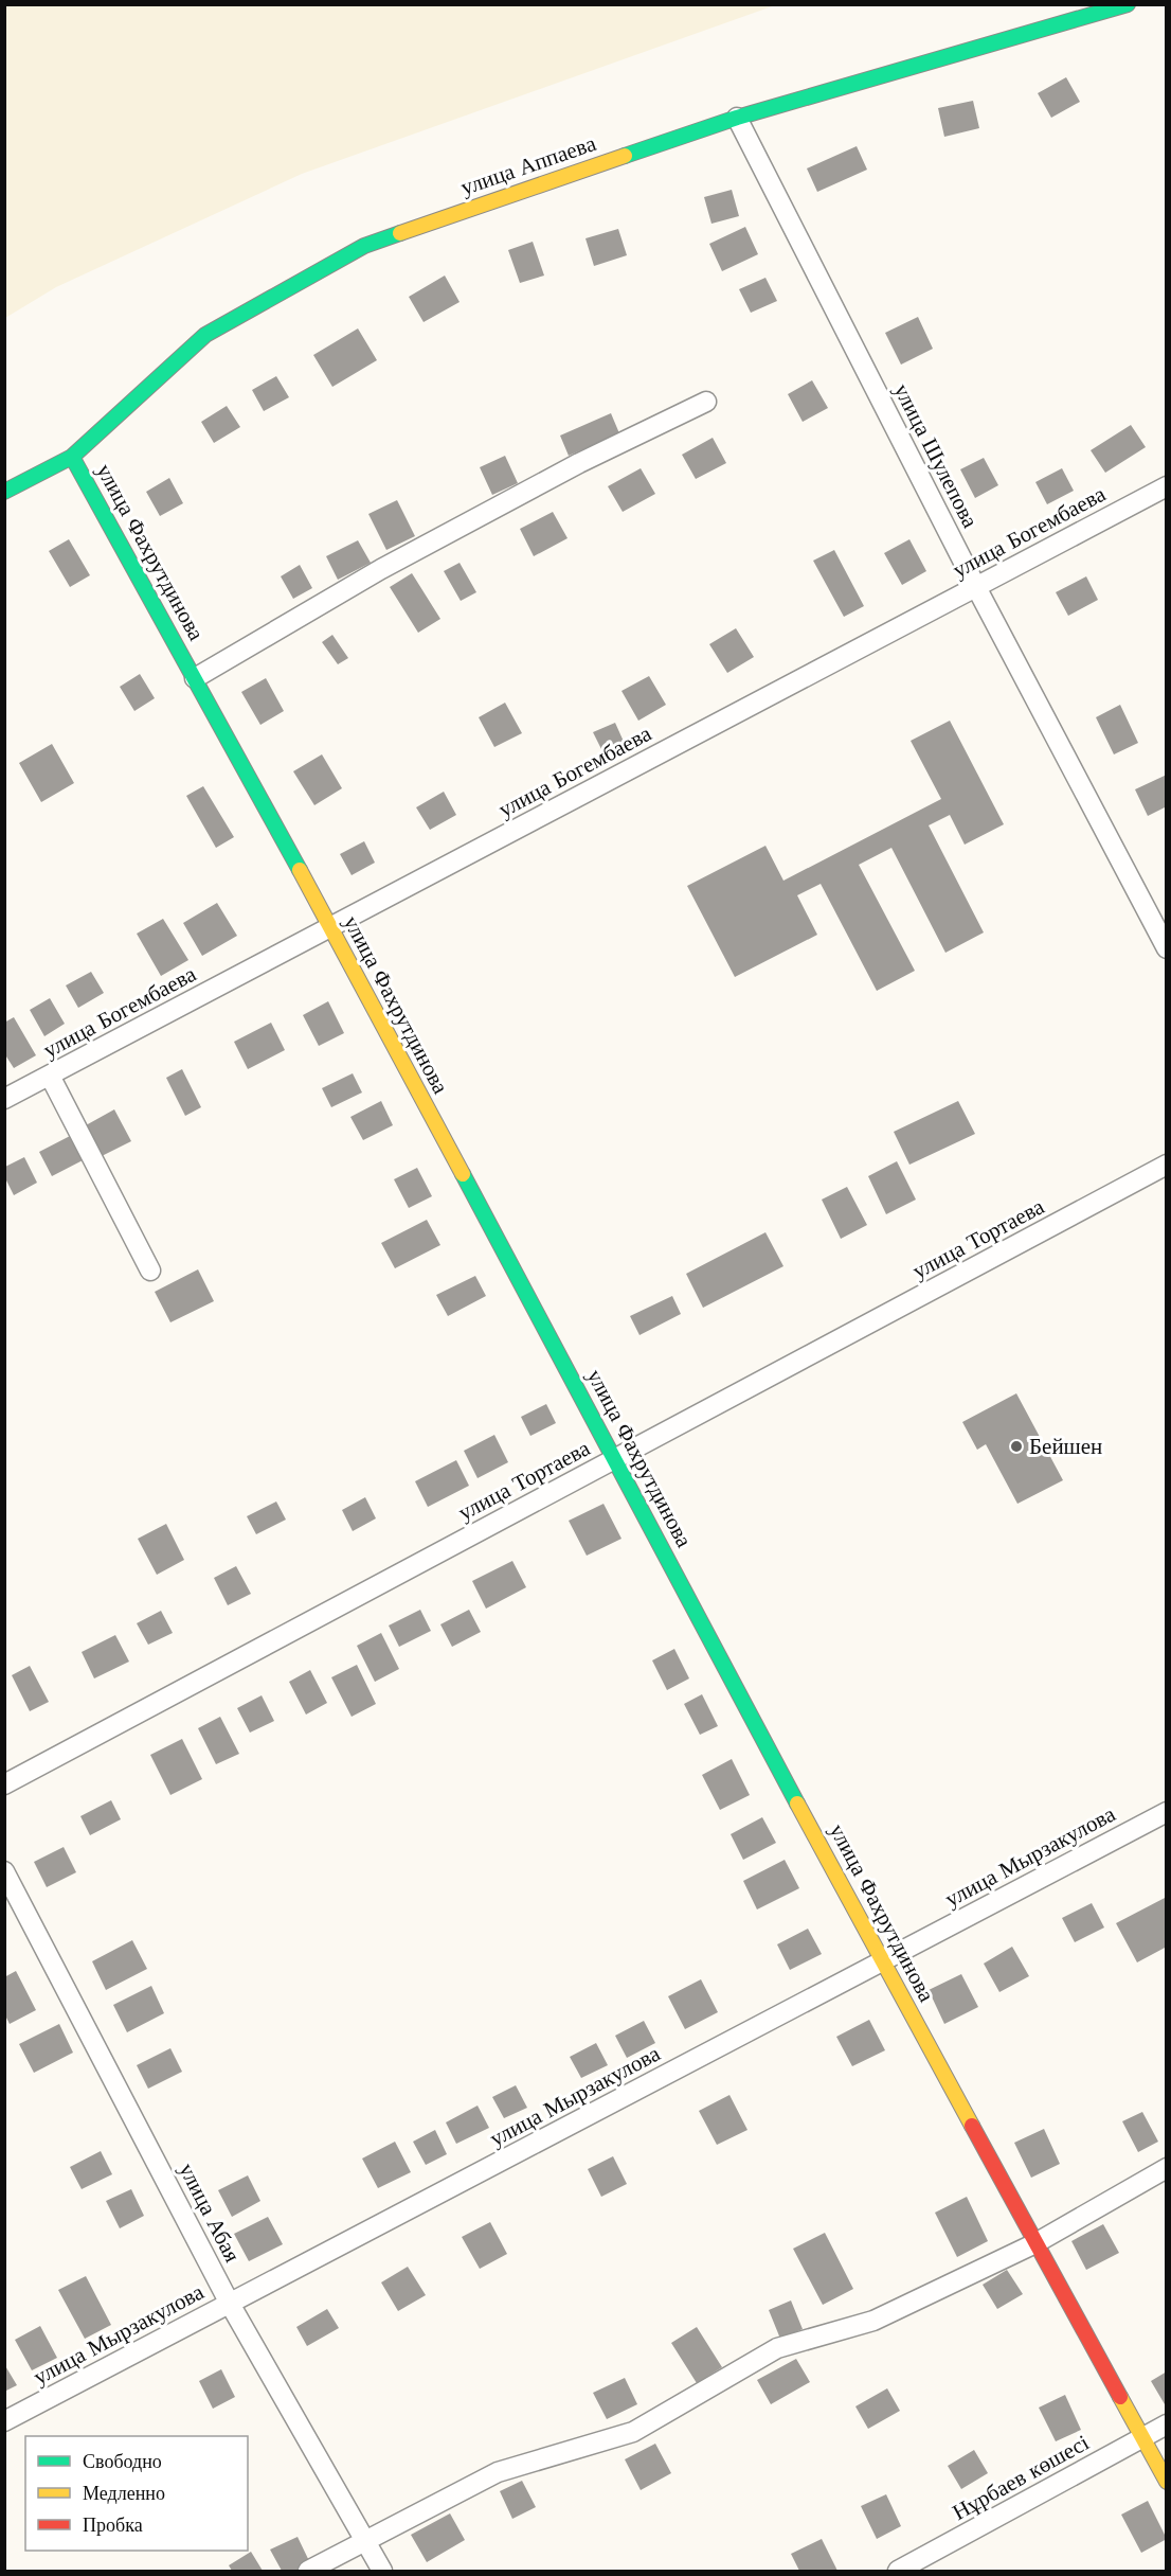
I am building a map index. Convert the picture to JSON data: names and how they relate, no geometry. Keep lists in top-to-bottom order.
{
  "streets": {
    "street": [
      "улица Аппаева",
      "улица Шулепова",
      "улица Богембаева",
      "улица Фахрутдинова",
      "улица Тортаева",
      "улица Мырзакулова",
      "улица Абая",
      "Нұрбаев көшесі"
    ]
  },
  "crossings": [
    ["улица Аппаева", "улица Шулепова"],
    ["улица Аппаева", "улица Фахрутдинова"],
    ["улица Шулепова", "улица Богембаева"],
    ["улица Богембаева", "улица Фахрутдинова"],
    ["улица Фахрутдинова", "улица Тортаева"],
    ["улица Фахрутдинова", "улица Мырзакулова"],
    ["улица Фахрутдинова", "Нұрбаев көшесі"],
    ["улица Мырзакулова", "улица Абая"]
  ],
  "places": ["Бейшен"],
  "legend": ["Свободно", "Медленно", "Пробка"]
}
